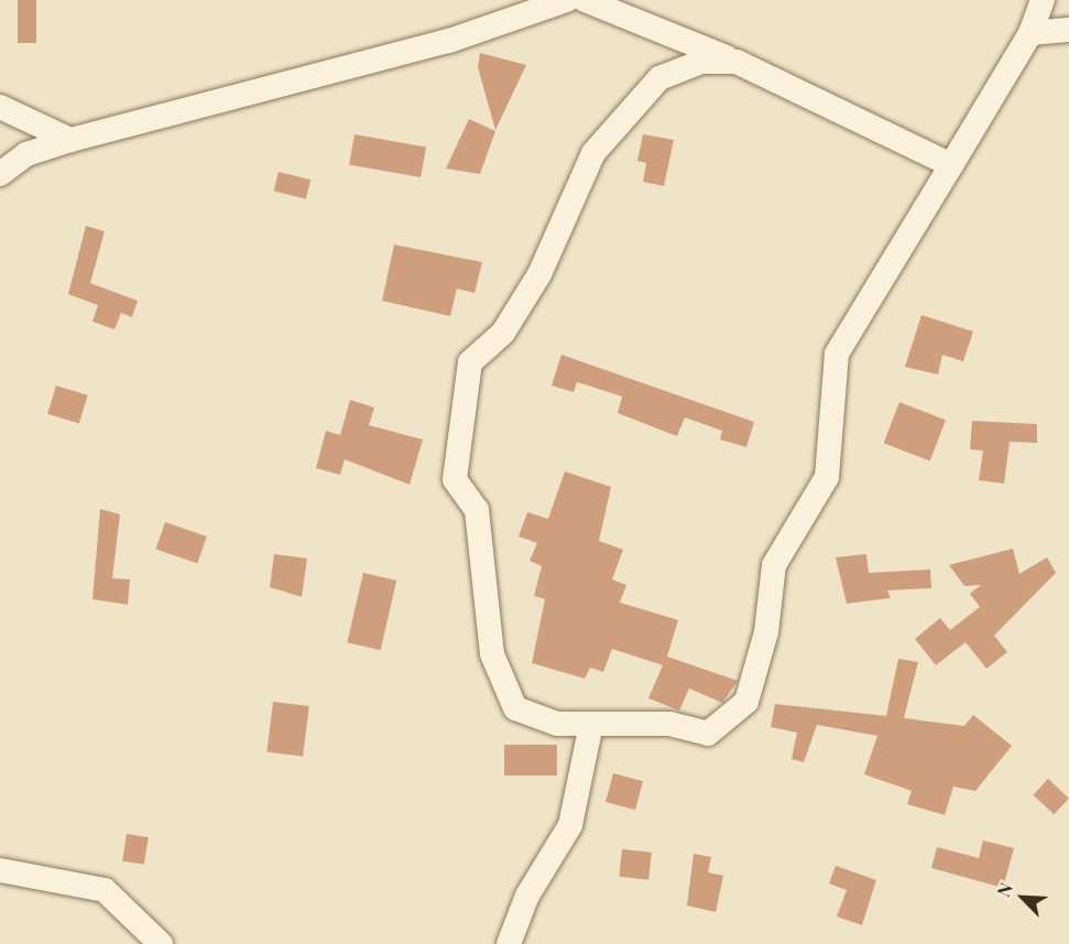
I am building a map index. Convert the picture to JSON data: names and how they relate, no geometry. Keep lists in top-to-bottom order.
{
  "north": "top left"
}
